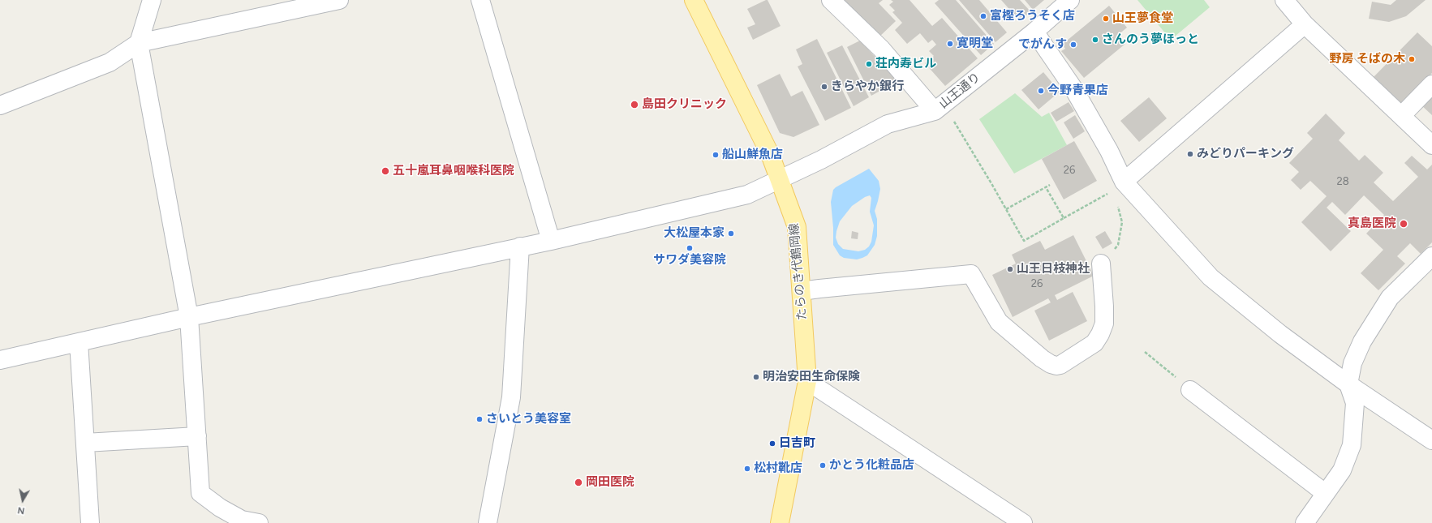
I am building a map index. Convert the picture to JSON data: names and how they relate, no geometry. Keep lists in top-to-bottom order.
{
  "streets": {
    "main road": ["たらのき代鶴岡線"],
    "street": ["山王通り"]
  },
  "crossings": [
    ["山王通り", "たらのき代鶴岡線"]
  ],
  "places": [
    "富樫ろうそく店",
    "山王夢食堂",
    "さんのう夢ほっと",
    "寛明堂",
    "でがんす",
    "野房 そばの木",
    "荘内寿ビル",
    "きらやか銀行",
    "今野青果店",
    "島田クリニック",
    "みどりパーキング",
    "船山鮮魚店",
    "五十嵐耳鼻咽喉科医院",
    "真島医院",
    "大松屋本家",
    "サワダ美容院",
    "山王日枝神社",
    "明治安田生命保険",
    "さいとう美容室",
    "日吉町",
    "かとう化粧品店",
    "松村靴店",
    "岡田医院"
  ],
  "house_numbers": ["26", "28", "26"],
  "north": "bottom"
}
